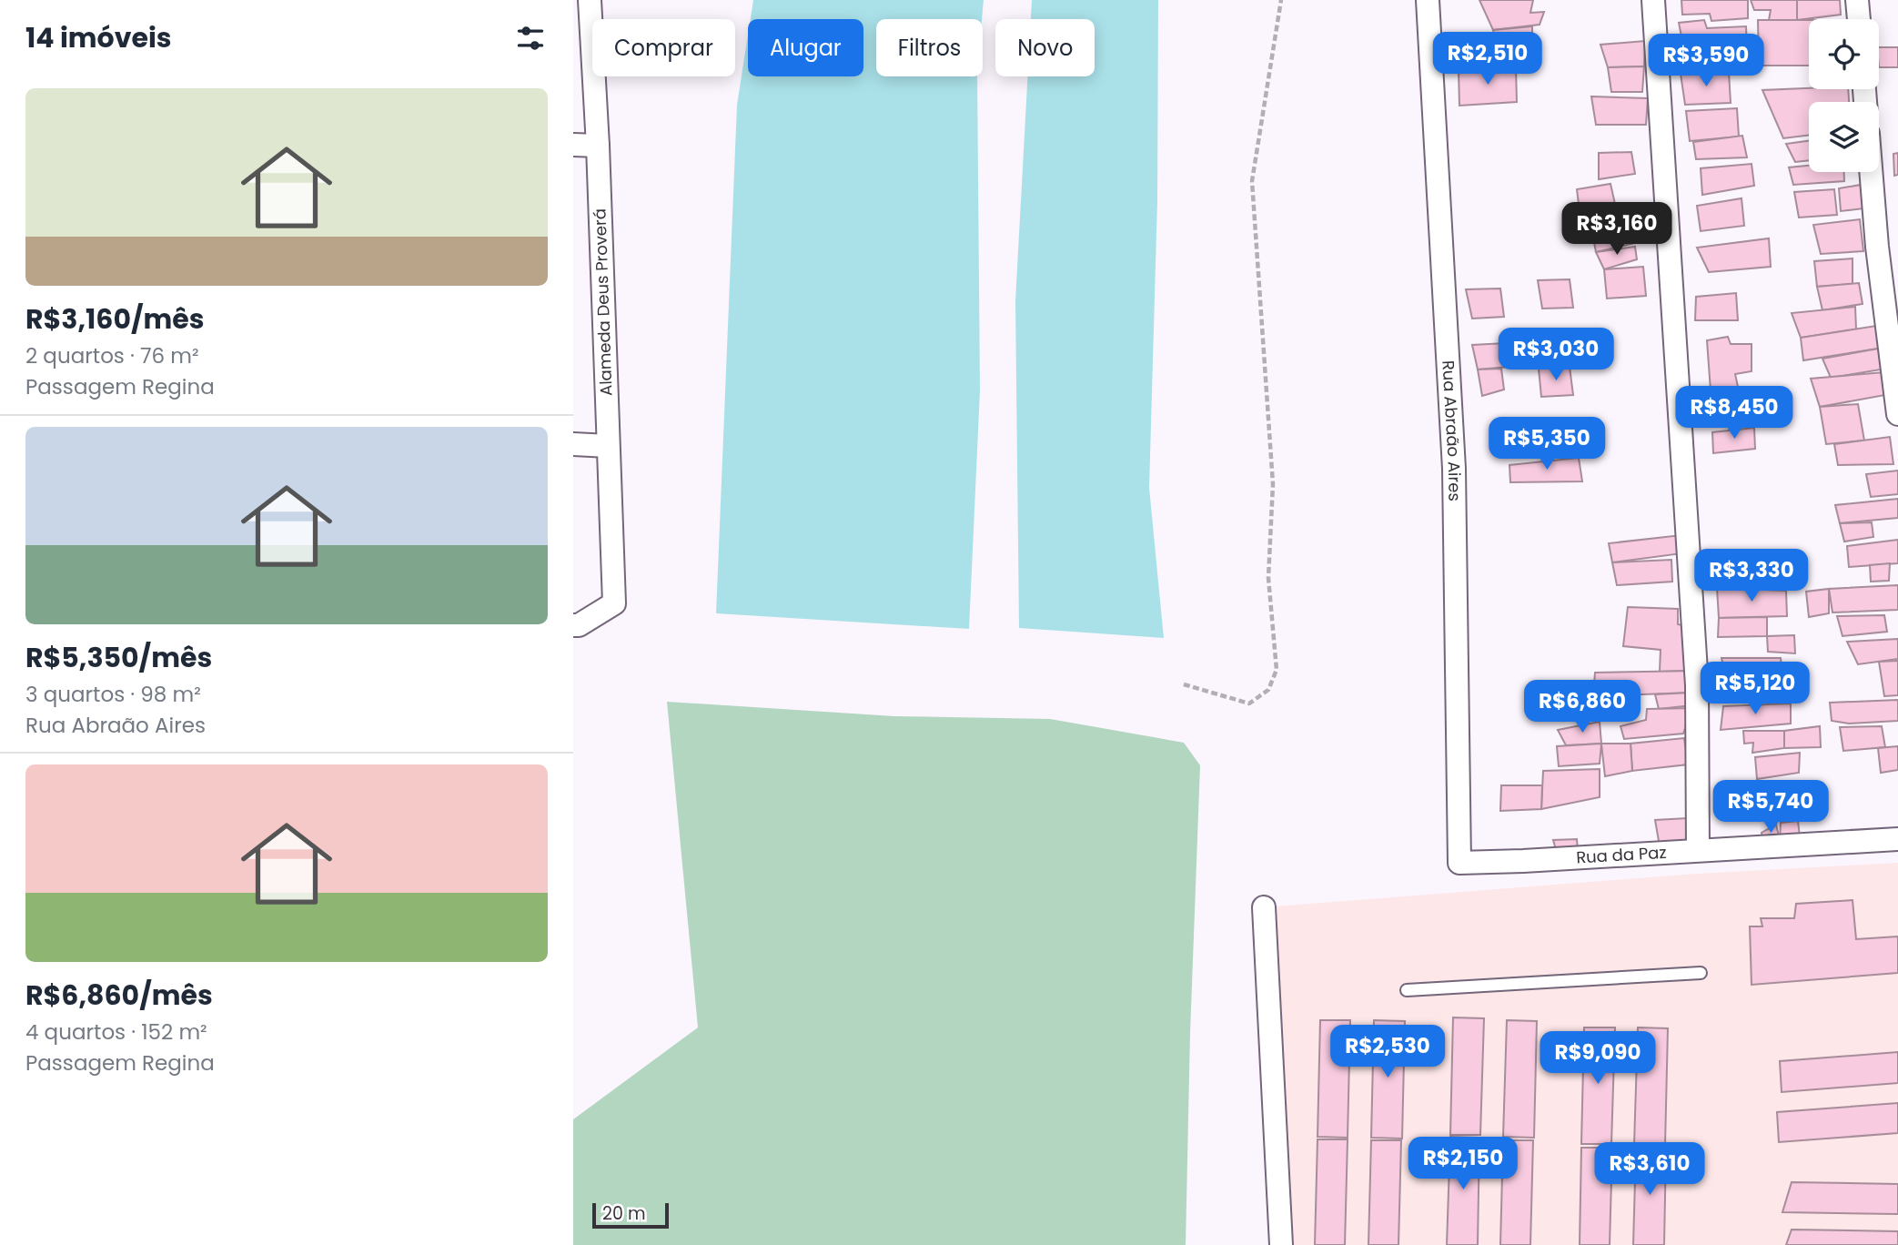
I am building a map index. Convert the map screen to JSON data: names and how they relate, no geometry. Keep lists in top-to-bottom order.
{
  "streets": {
    "street": ["Alameda Deus Proverá", "Rua Abraão Aires", "Rua da Paz"]
  },
  "crossings": [
    ["Rua Abraão Aires", "Rua da Paz"]
  ],
  "scale_bar": "20 m",
  "page": {
    "heading": "14 imóveis",
    "chip": [
      "Comprar",
      "Alugar",
      "Filtros",
      "Novo"
    ],
    "price": [
      "R$2,510",
      "R$3,590",
      "R$3,160",
      "R$3,030",
      "R$8,450",
      "R$5,350",
      "R$3,330",
      "R$5,120",
      "R$6,860",
      "R$5,740",
      "R$2,530",
      "R$9,090",
      "R$2,150",
      "R$3,610"
    ],
    "list": [
      {
        "name": "R$3,160/mês",
        "note": "2 quartos · 76 m² · Passagem Regina"
      },
      {
        "name": "R$5,350/mês",
        "note": "3 quartos · 98 m² · Rua Abraão Aires"
      },
      {
        "name": "R$6,860/mês",
        "note": "4 quartos · 152 m² · Passagem Regina"
      }
    ],
    "scale": "20 m"
  }
}
